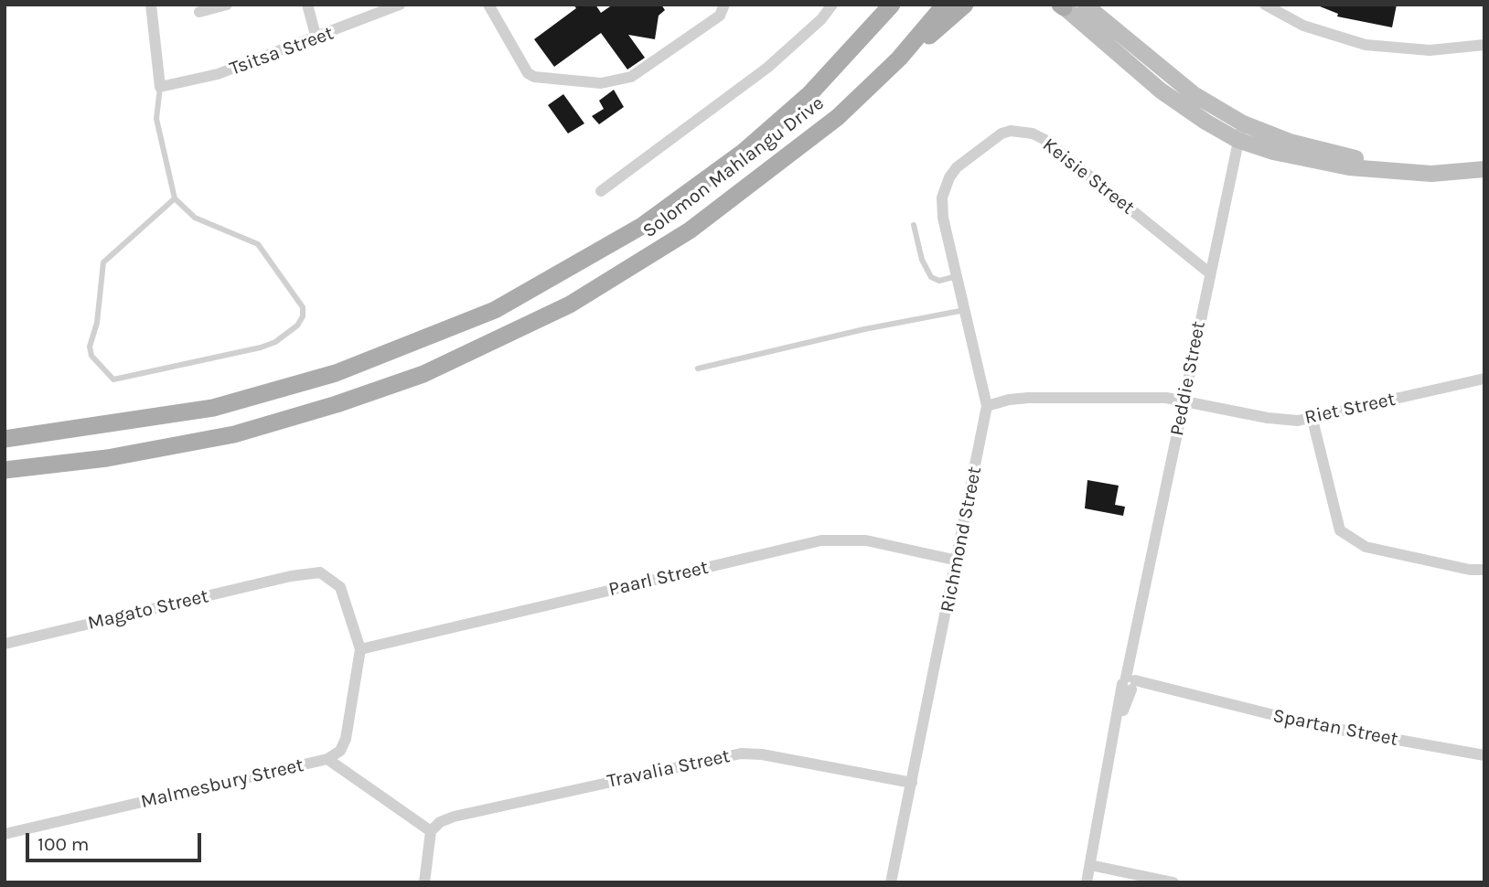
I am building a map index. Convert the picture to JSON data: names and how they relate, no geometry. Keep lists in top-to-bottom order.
{
  "streets": {
    "main road": ["Solomon Mahlangu Drive"],
    "street": [
      "Tsitsa Street",
      "Keisie Street",
      "Peddie Street",
      "Riet Street",
      "Richmond Street",
      "Paarl Street",
      "Magato Street",
      "Spartan Street",
      "Travalia Street",
      "Malmesbury Street"
    ]
  },
  "crossings": [
    ["Keisie Street", "Peddie Street"],
    ["Keisie Street", "Richmond Street"],
    ["Peddie Street", "Riet Street"],
    ["Peddie Street", "Spartan Street"],
    ["Riet Street", "Richmond Street"],
    ["Richmond Street", "Paarl Street"],
    ["Richmond Street", "Travalia Street"],
    ["Paarl Street", "Magato Street"]
  ],
  "scale_bar": "100 m"
}
